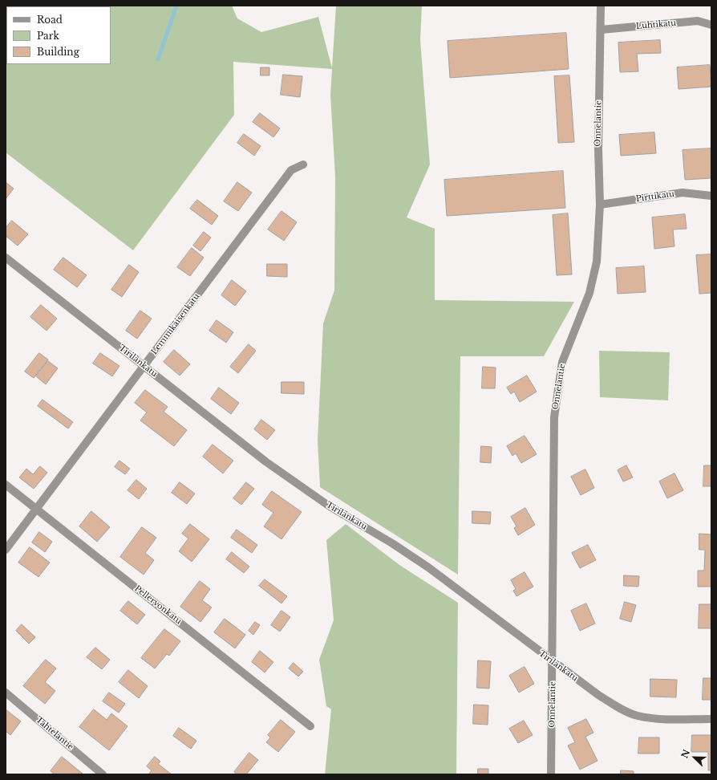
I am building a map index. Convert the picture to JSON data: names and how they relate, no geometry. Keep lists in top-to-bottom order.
{
  "streets": {
    "street": [
      "Luhtikatu",
      "Onnelantie",
      "Pirttikatu",
      "Lemmikäisenkatu",
      "Tirilänkatu",
      "Pellervonkatu",
      "Tähteläntie"
    ]
  },
  "crossings": [
    ["Luhtikatu", "Onnelantie"],
    ["Onnelantie", "Pirttikatu"],
    ["Onnelantie", "Tirilänkatu"],
    ["Lemmikäisenkatu", "Tirilänkatu"],
    ["Lemmikäisenkatu", "Pellervonkatu"]
  ],
  "legend": ["Road", "Park", "Building"],
  "north": "top left"
}
